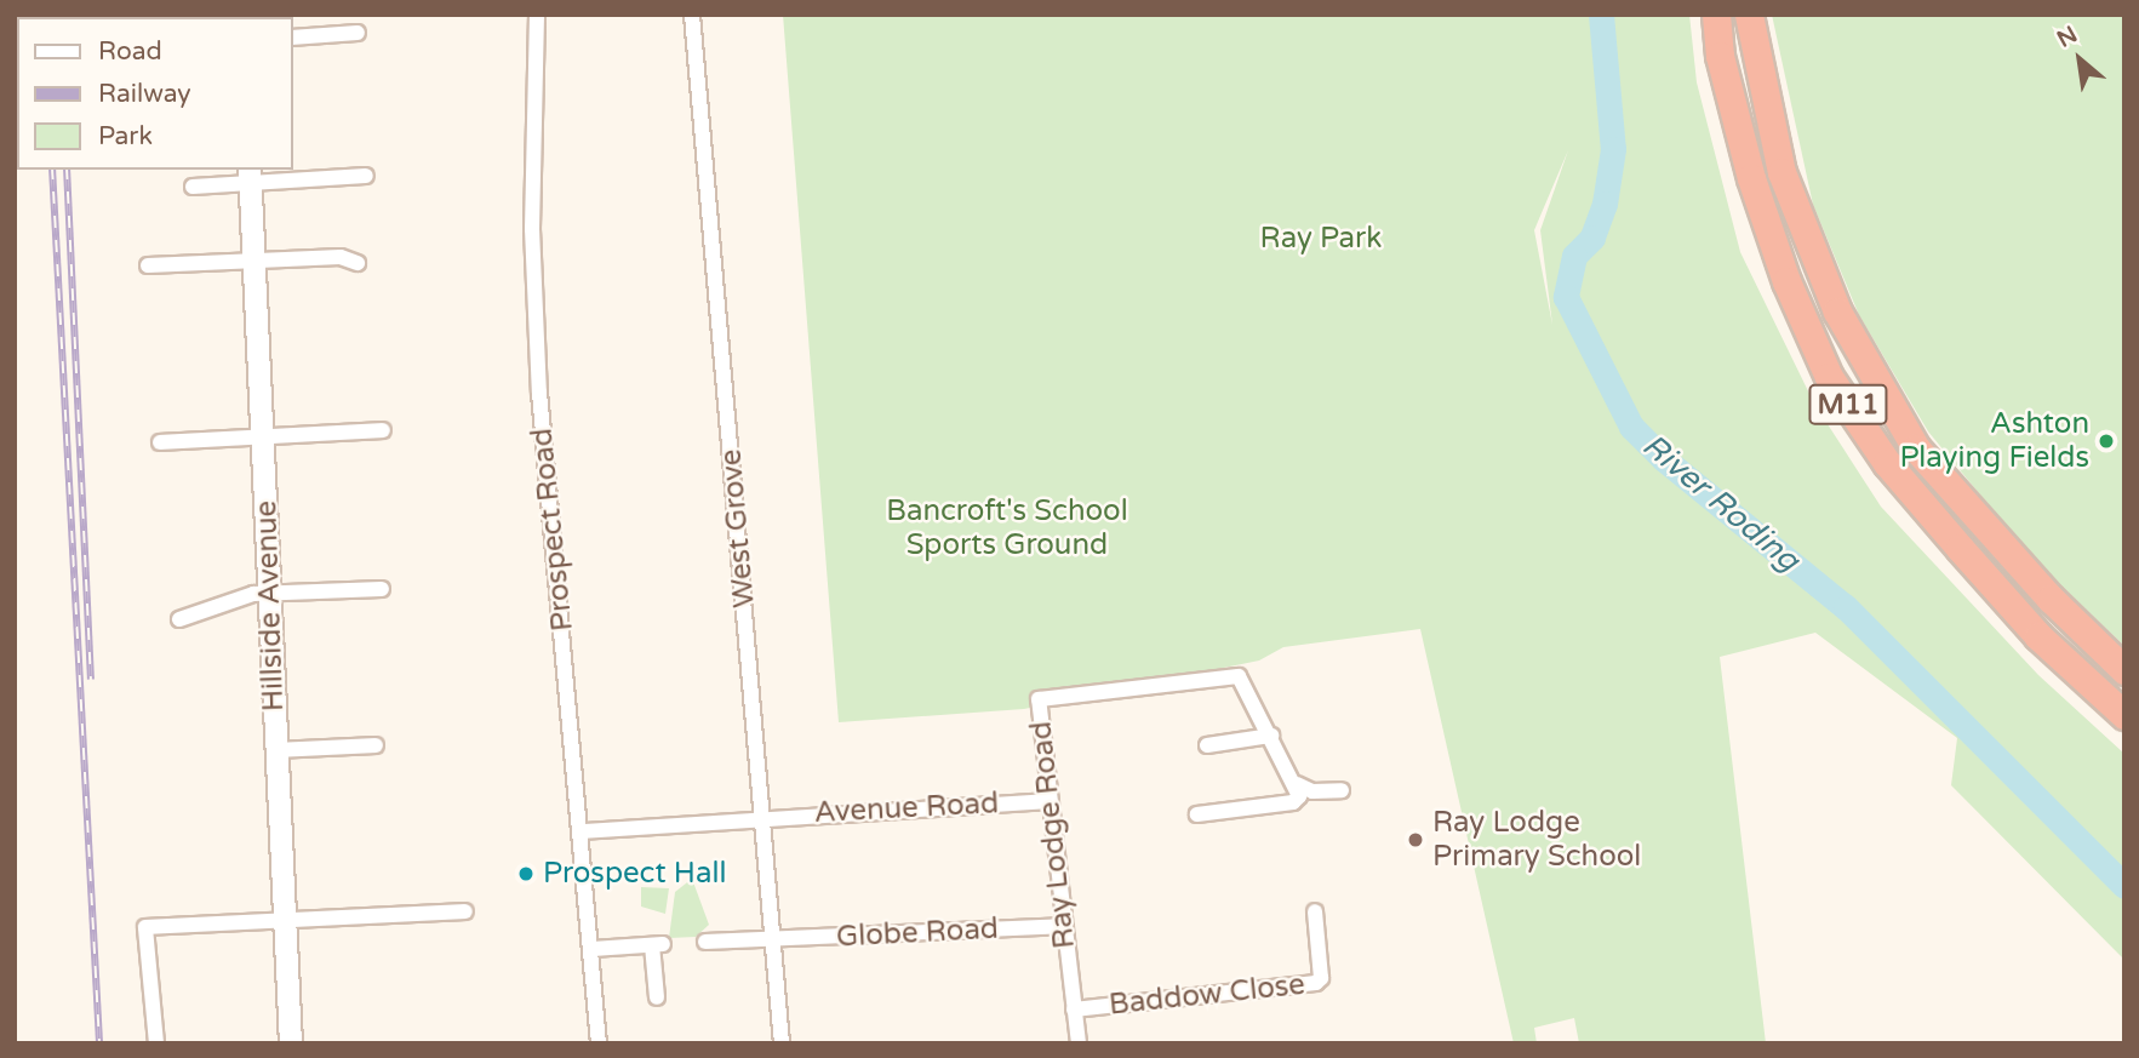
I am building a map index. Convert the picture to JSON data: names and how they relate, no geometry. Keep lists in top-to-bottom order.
{
  "streets": {
    "highway": ["M11"],
    "street": [
      "West Grove",
      "Prospect Road",
      "Hillside Avenue",
      "Avenue Road",
      "Ray Lodge Road",
      "Globe Road",
      "Baddow Close"
    ]
  },
  "crossings": [
    ["West Grove", "Avenue Road"],
    ["West Grove", "Globe Road"],
    ["Prospect Road", "Avenue Road"],
    ["Avenue Road", "Ray Lodge Road"],
    ["Ray Lodge Road", "Globe Road"],
    ["Ray Lodge Road", "Baddow Close"]
  ],
  "water": ["River Roding"],
  "parks": ["Ray Park", "Bancroft's School Sports Ground"],
  "places": ["Ashton Playing Fields", "Ray Lodge Primary School", "Prospect Hall"],
  "legend": ["Road", "Railway", "Park"],
  "north": "top left"
}
